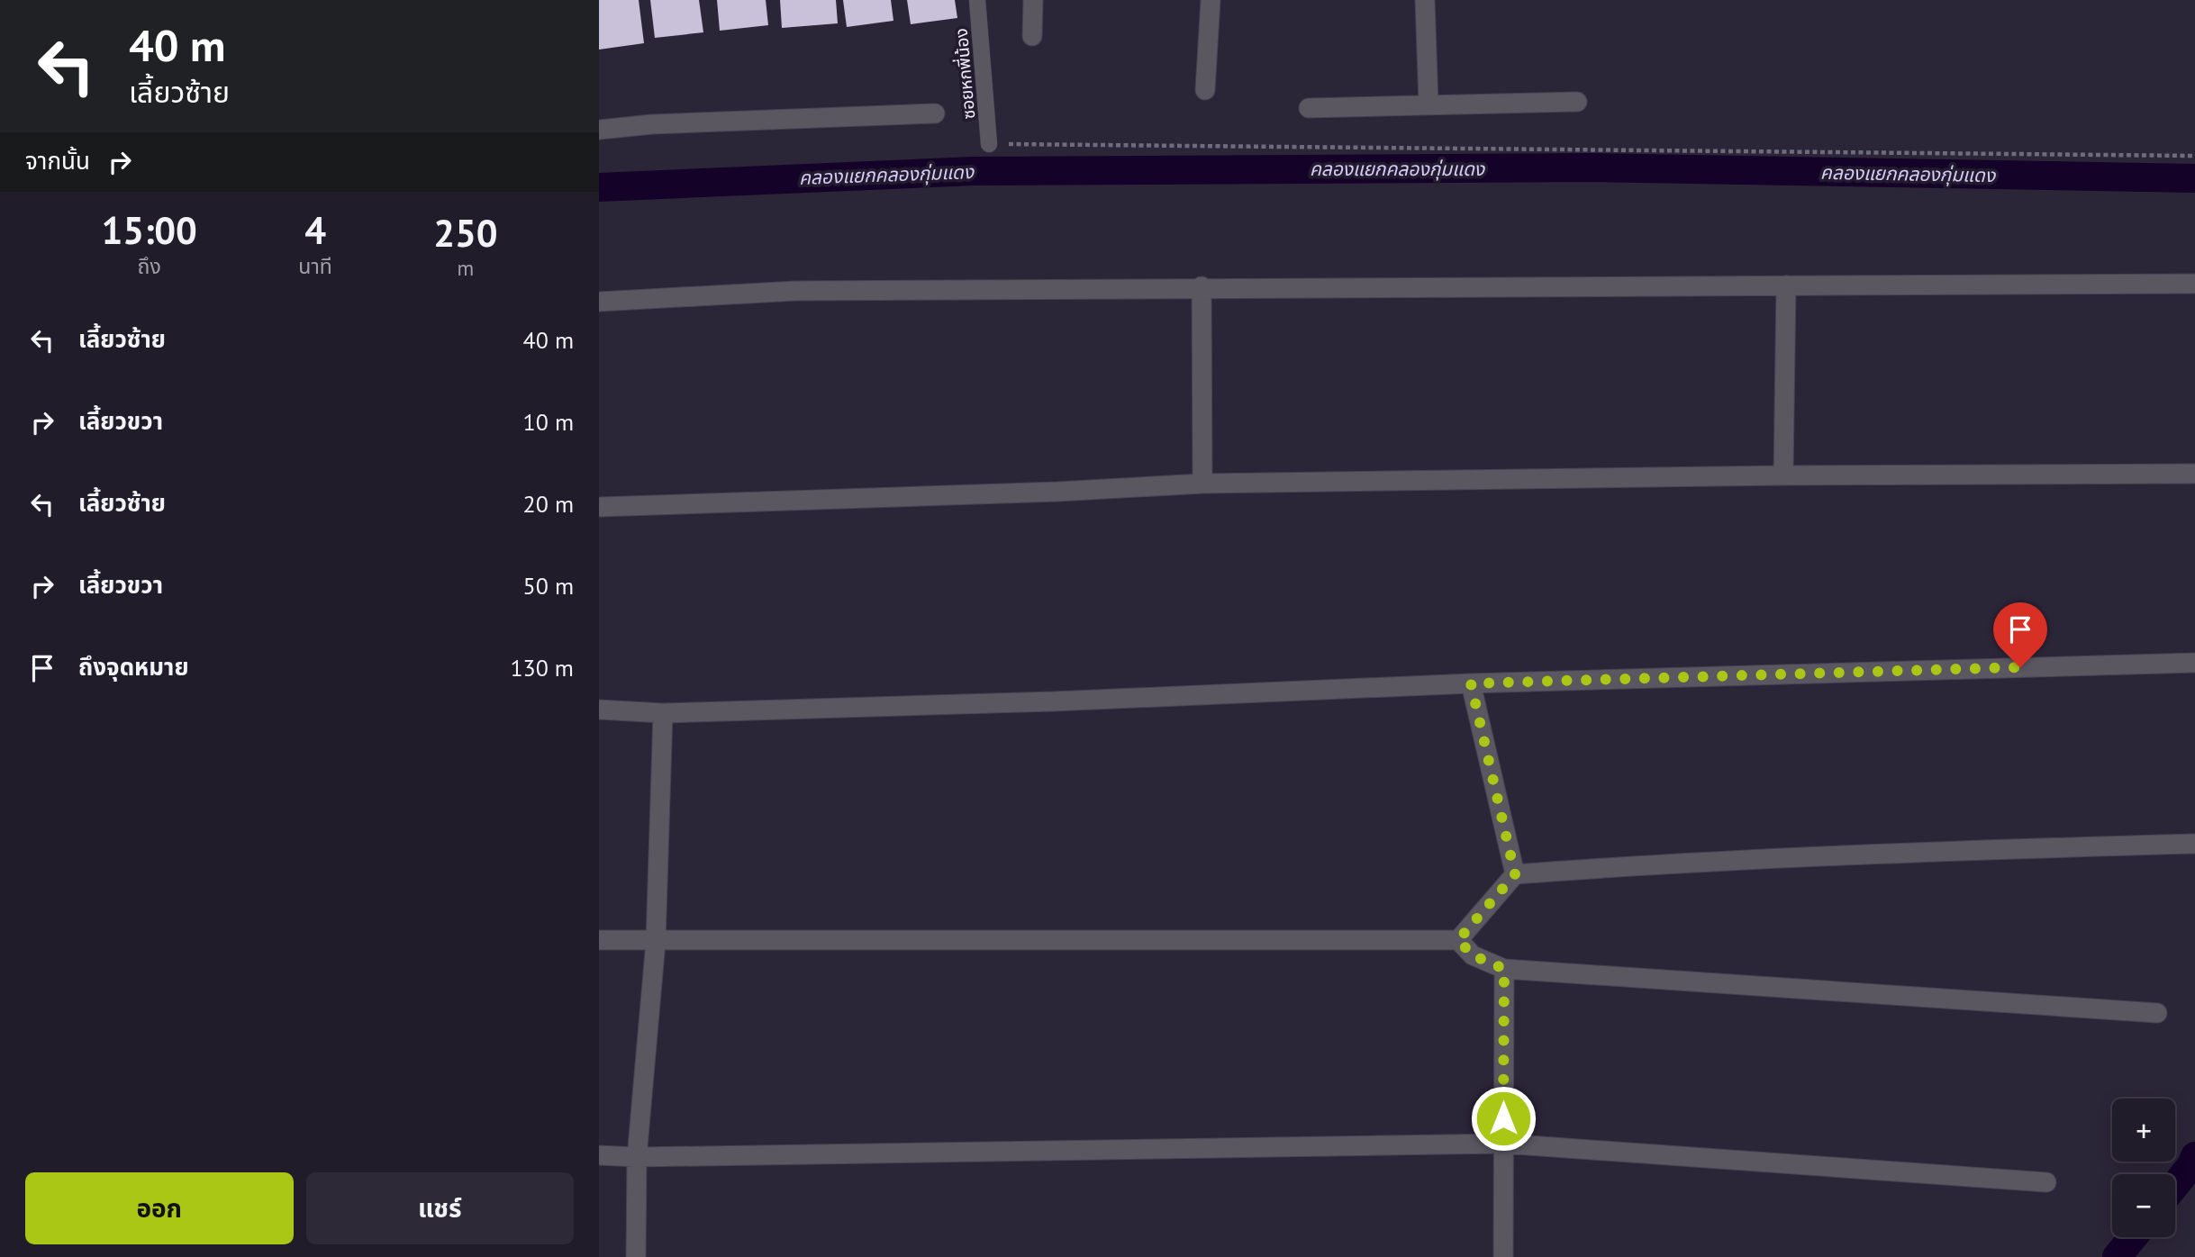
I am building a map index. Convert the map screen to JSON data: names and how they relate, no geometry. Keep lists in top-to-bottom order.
{
  "streets": {
    "lane": ["ซอยหกพี่น้อง"]
  },
  "water": ["คลองแยกคลองกุ่มแดง"],
  "page": {
    "turn": ["40 m", "เลี้ยวซ้าย"],
    "then": "จากนั้น",
    "eta": [
      "15:00",
      "ถึง",
      "4",
      "นาที",
      "250",
      "m"
    ],
    "list": [
      {
        "name": "เลี้ยวซ้าย",
        "value": "40 m"
      },
      {
        "name": "เลี้ยวขวา",
        "value": "10 m"
      },
      {
        "name": "เลี้ยวซ้าย",
        "value": "20 m"
      },
      {
        "name": "เลี้ยวขวา",
        "value": "50 m"
      },
      {
        "name": "ถึงจุดหมาย",
        "value": "130 m"
      }
    ],
    "map_buttons": ["+", "−"],
    "buttons": ["ออก", "แชร์"]
  }
}
